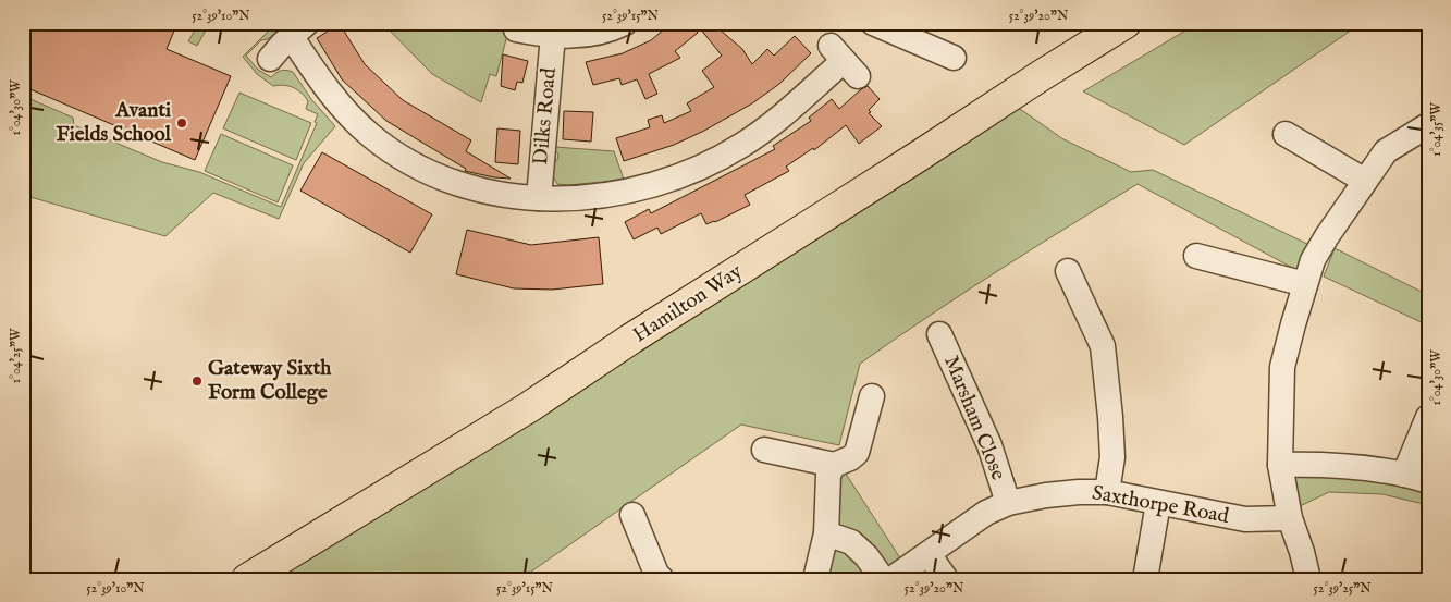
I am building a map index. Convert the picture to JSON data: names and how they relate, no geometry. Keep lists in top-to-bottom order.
{
  "streets": {
    "highway": ["Hamilton Way"],
    "street": ["Dilks Road", "Marsham Close", "Saxthorpe Road"]
  },
  "crossings": [
    ["Marsham Close", "Saxthorpe Road"]
  ],
  "places": ["Avanti Fields School", "Gateway Sixth Form College"],
  "coordinates": [
    "52°39'10\"N",
    "52°39'15\"N",
    "52°39'20\"N",
    "1°04'30\"W",
    "1°04'35\"W",
    "1°04'25\"W",
    "52°39'25\"N"
  ]
}
